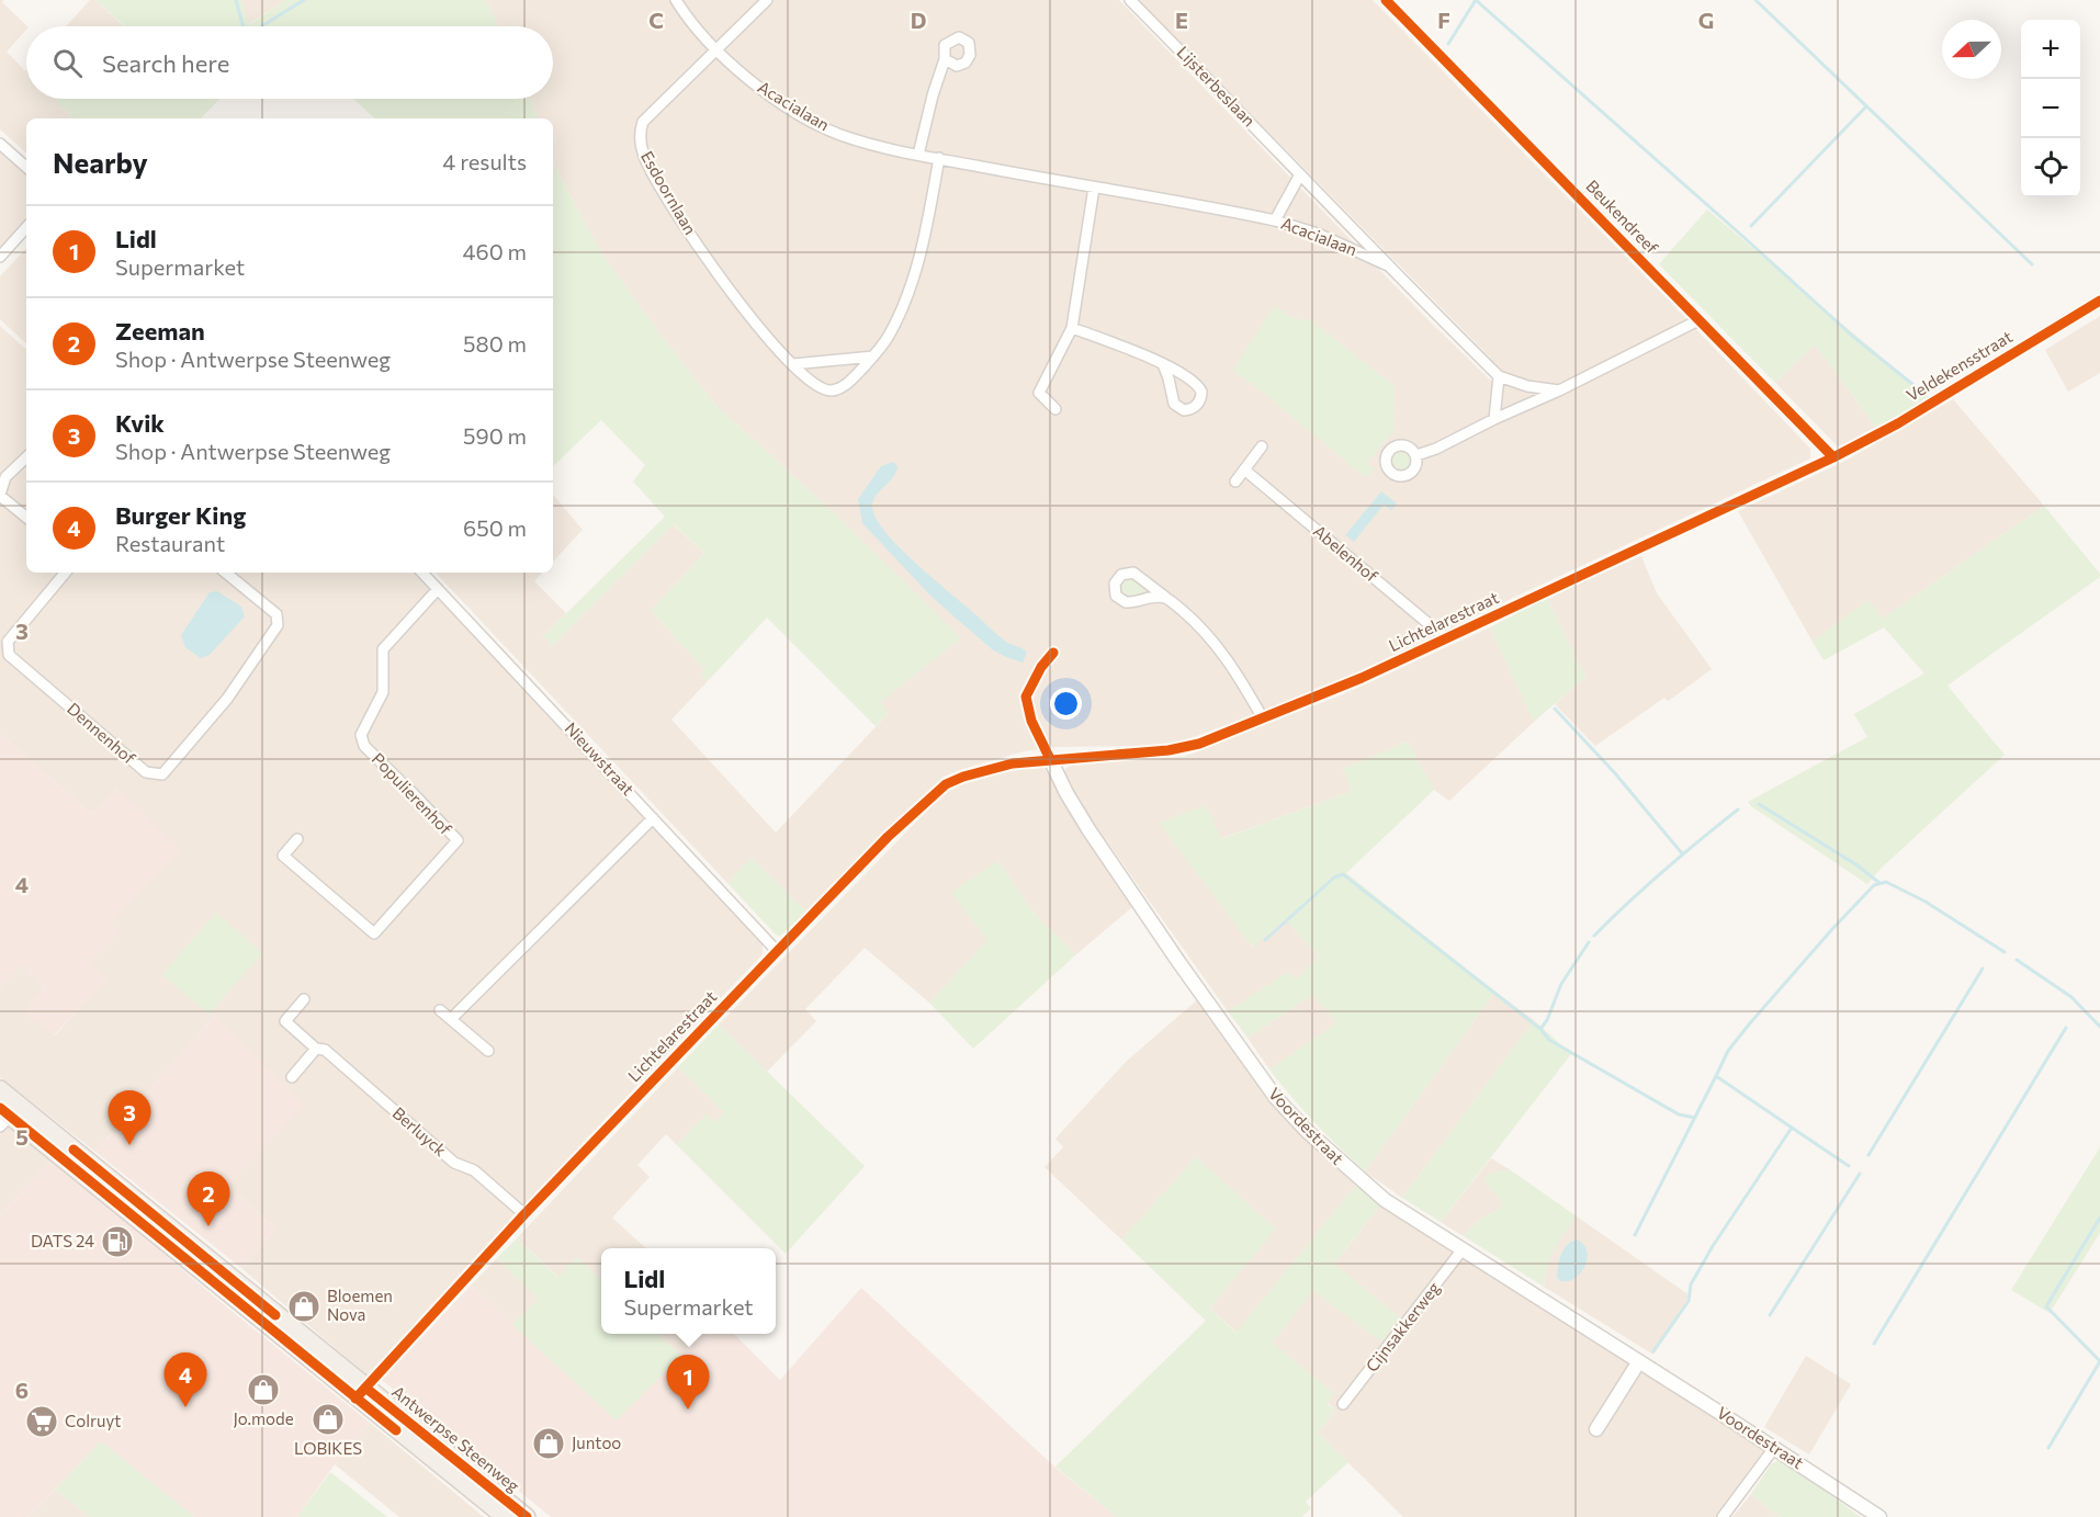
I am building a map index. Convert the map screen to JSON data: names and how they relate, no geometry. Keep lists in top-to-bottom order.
{
  "streets": {
    "main road": ["Antwerpse Steenweg"],
    "street": [
      "Lijsterbeslaan",
      "Acacialaan",
      "Esdoornlaan",
      "Beukendreef",
      "Veldekensstraat",
      "Abelenhof",
      "Lichtelarestraat",
      "Dennenhof",
      "Nieuwstraat",
      "Populierenhof",
      "Voordestraat",
      "Berluyck",
      "Cijnsakkerweg"
    ]
  },
  "crossings": [
    ["Lijsterbeslaan", "Acacialaan"],
    ["Acacialaan", "Esdoornlaan"],
    ["Beukendreef", "Veldekensstraat"],
    ["Beukendreef", "Lichtelarestraat"],
    ["Veldekensstraat", "Lichtelarestraat"],
    ["Abelenhof", "Lichtelarestraat"],
    ["Lichtelarestraat", "Nieuwstraat"],
    ["Lichtelarestraat", "Voordestraat"],
    ["Lichtelarestraat", "Berluyck"],
    ["Lichtelarestraat", "Antwerpse Steenweg"],
    ["Nieuwstraat", "Populierenhof"],
    ["Voordestraat", "Cijnsakkerweg"]
  ],
  "places": {
    "fuel station": ["DATS 24"],
    "shop": [
      "Bloemen Nova",
      "Jo.mode",
      "LOBIKES",
      "Juntoo"
    ],
    "supermarket": ["Colruyt"]
  },
  "north": "left",
  "page": {
    "map_buttons": ["+", "−"],
    "search": "Search here",
    "heading": ["Nearby", "4 results"],
    "list": [
      {
        "mark": "1",
        "name": "Lidl",
        "note": "Supermarket",
        "value": "460 m"
      },
      {
        "mark": "2",
        "name": "Zeeman",
        "note": "Shop · Antwerpse Steenweg",
        "value": "580 m"
      },
      {
        "mark": "3",
        "name": "Kvik",
        "note": "Shop · Antwerpse Steenweg",
        "value": "590 m"
      },
      {
        "mark": "4",
        "name": "Burger King",
        "note": "Restaurant",
        "value": "650 m"
      }
    ],
    "pins": [
      "3",
      "2",
      "4",
      "1"
    ],
    "popup": ["Lidl", "Supermarket"]
  },
  "grid": {
    "columns": [
      "C",
      "D",
      "E",
      "F",
      "G"
    ],
    "rows": [
      "3",
      "4",
      "5",
      "6"
    ]
  }
}
